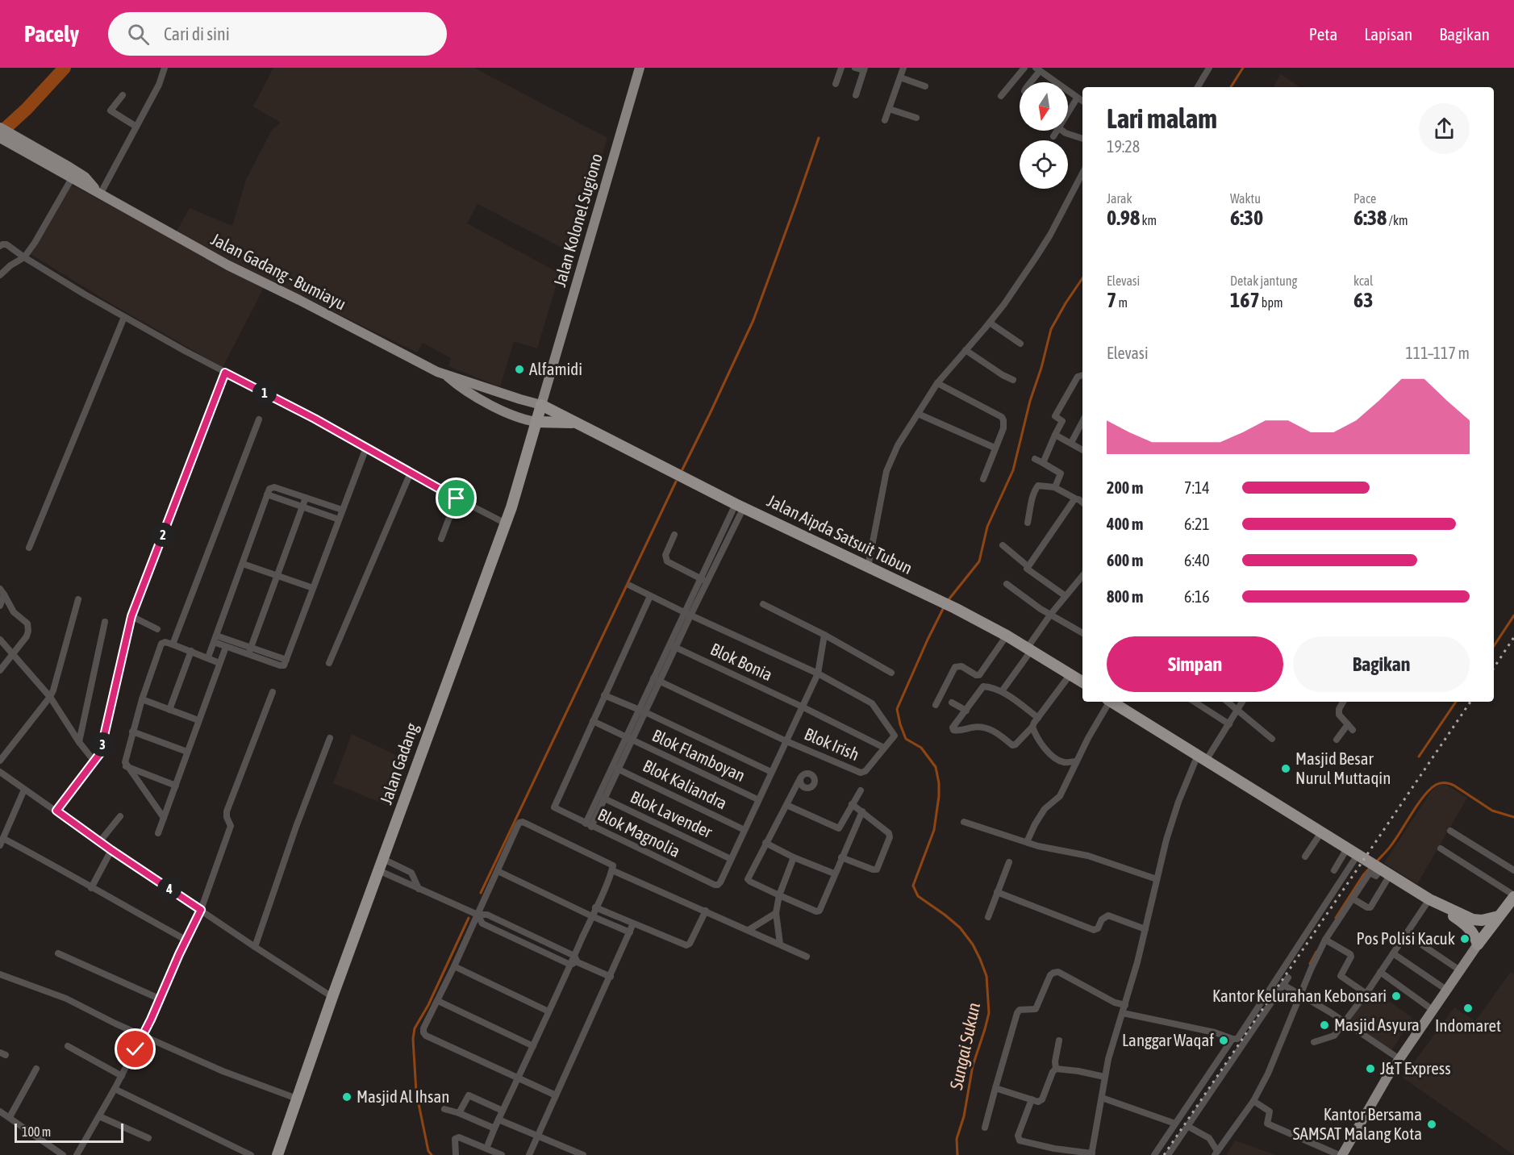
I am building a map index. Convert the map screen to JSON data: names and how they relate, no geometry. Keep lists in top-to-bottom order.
{
  "streets": {
    "highway": ["Jalan Aipda Satsuit Tubun", "Jalan Gadang"],
    "main road": ["Jalan Kolonel Sugiono", "Jalan Gadang - Bumiayu"],
    "street": [
      "Blok Bonia",
      "Blok Irish",
      "Blok Flamboyan",
      "Blok Kaliandra",
      "Blok Lavender",
      "Blok Magnolia"
    ]
  },
  "crossings": [
    ["Jalan Kolonel Sugiono", "Jalan Gadang"],
    ["Jalan Gadang - Bumiayu", "Jalan Aipda Satsuit Tubun"],
    ["Jalan Gadang - Bumiayu", "Jalan Gadang"],
    ["Jalan Aipda Satsuit Tubun", "Jalan Gadang"],
    ["Blok Bonia", "Blok Irish"],
    ["Blok Flamboyan", "Blok Magnolia"],
    ["Blok Lavender", "Blok Magnolia"]
  ],
  "water": ["Sungai Sukun"],
  "places": [
    "Alfamidi",
    "Masjid Besar Nurul Muttaqin",
    "Pos Polisi Kacuk",
    "Kantor Kelurahan Kebonsari",
    "Indomaret",
    "Masjid Asyura",
    "Langgar Waqaf",
    "J&T Express",
    "Masjid Al Ihsan",
    "Kantor Bersama SAMSAT Malang Kota"
  ],
  "scale_bar": "100 m",
  "north": "bottom",
  "page": {
    "header": "Pacely",
    "search": "Cari di sini",
    "nav": ["Peta", "Lapisan", "Bagikan"],
    "heading": ["Lari malam", "19:28"],
    "stats": [
      ["Jarak", "0.98 km"],
      ["Waktu", "6:30"],
      ["Pace", "6:38 /km"],
      ["Elevasi", "7 m"],
      ["Detak jantung", "167 bpm"],
      ["kcal", "63"]
    ],
    "chart": ["Elevasi", "111–117 m"],
    "pins": [
      "1",
      "2",
      "3",
      "4"
    ],
    "list": [
      {
        "name": "200 m",
        "note": "7:14"
      },
      {
        "name": "400 m",
        "note": "6:21"
      },
      {
        "name": "600 m",
        "note": "6:40"
      },
      {
        "name": "800 m",
        "note": "6:16"
      }
    ],
    "buttons": ["Simpan", "Bagikan"],
    "scale": "100 m"
  }
}
